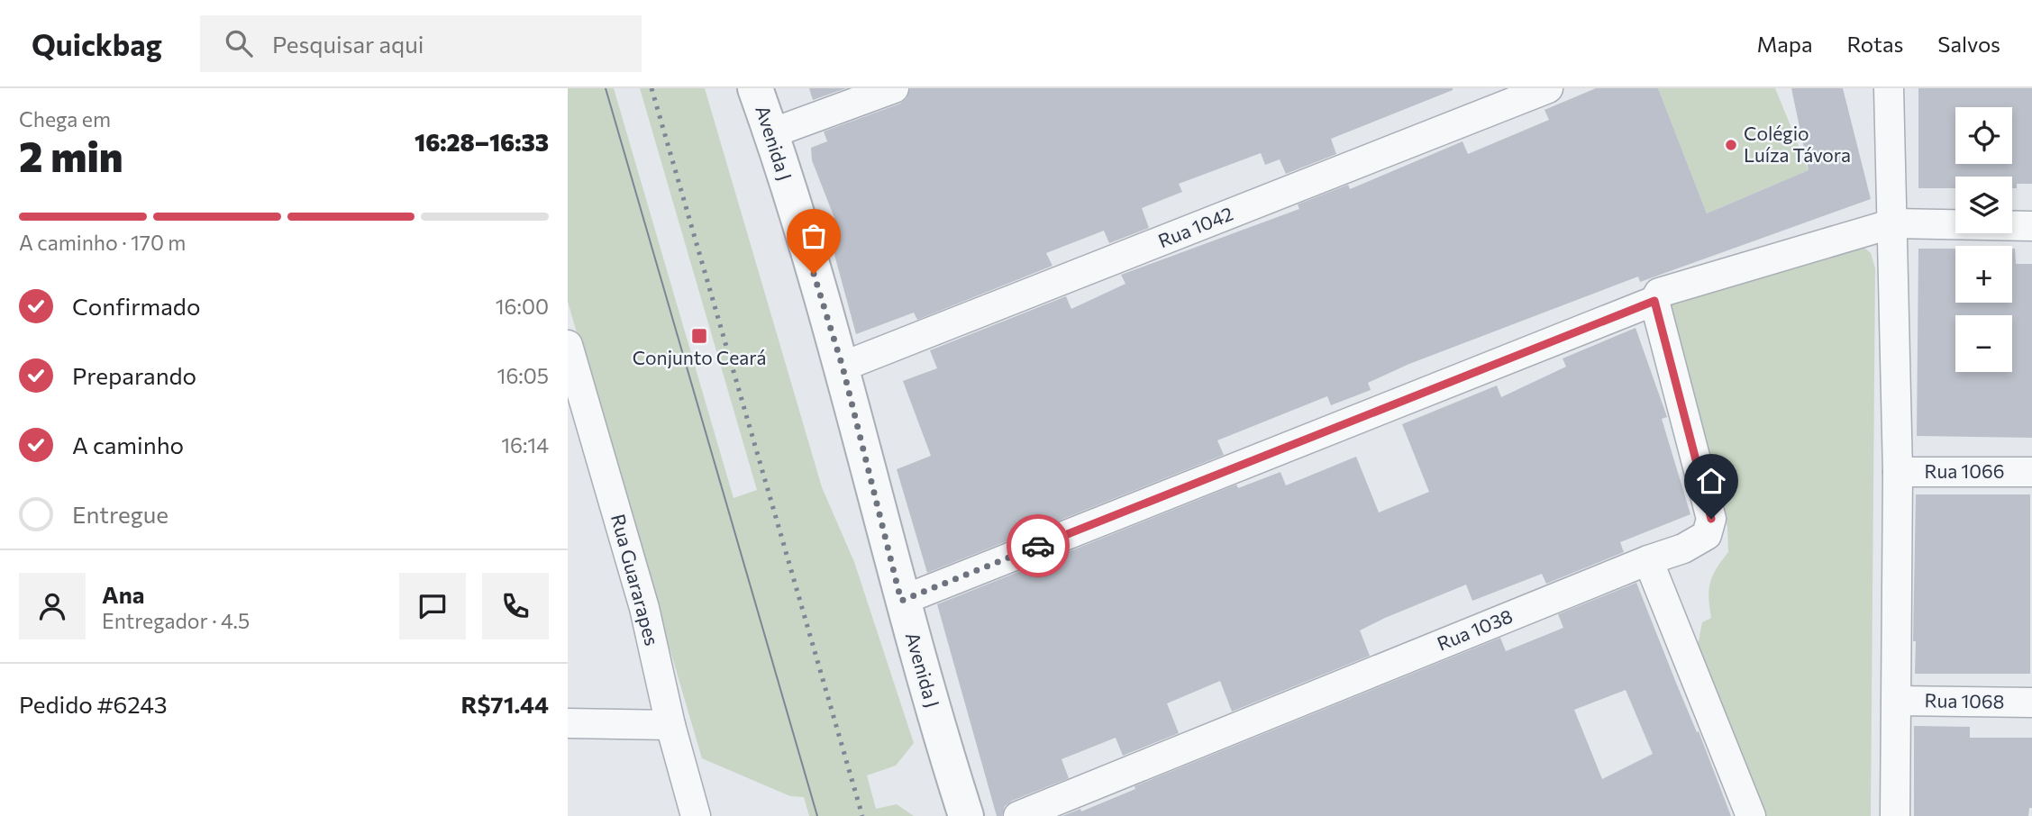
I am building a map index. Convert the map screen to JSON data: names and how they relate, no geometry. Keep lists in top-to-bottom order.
{
  "streets": {
    "street": [
      "Avenida J",
      "Rua 1042",
      "Rua 1066",
      "Rua Guararapes",
      "Rua 1038",
      "Rua 1068"
    ]
  },
  "crossings": [
    ["Avenida J", "Rua 1042"]
  ],
  "places": {
    "other": ["Colégio Luíza Távora"],
    "transit": ["Conjunto Ceará"]
  },
  "page": {
    "header": "Quickbag",
    "search": "Pesquisar aqui",
    "nav": ["Mapa", "Rotas", "Salvos"],
    "heading": ["2 min", "Chega em", "16:28–16:33"],
    "panel": [
      "Ana",
      "Entregador · 4.5",
      "Pedido #6243",
      "R$71.44"
    ],
    "map_buttons": ["+", "−"],
    "bar": "A caminho · 170 m",
    "list": [
      ["Confirmado", "16:00"],
      ["Preparando", "16:05"],
      ["A caminho", "16:14"],
      "Entregue"
    ]
  }
}
